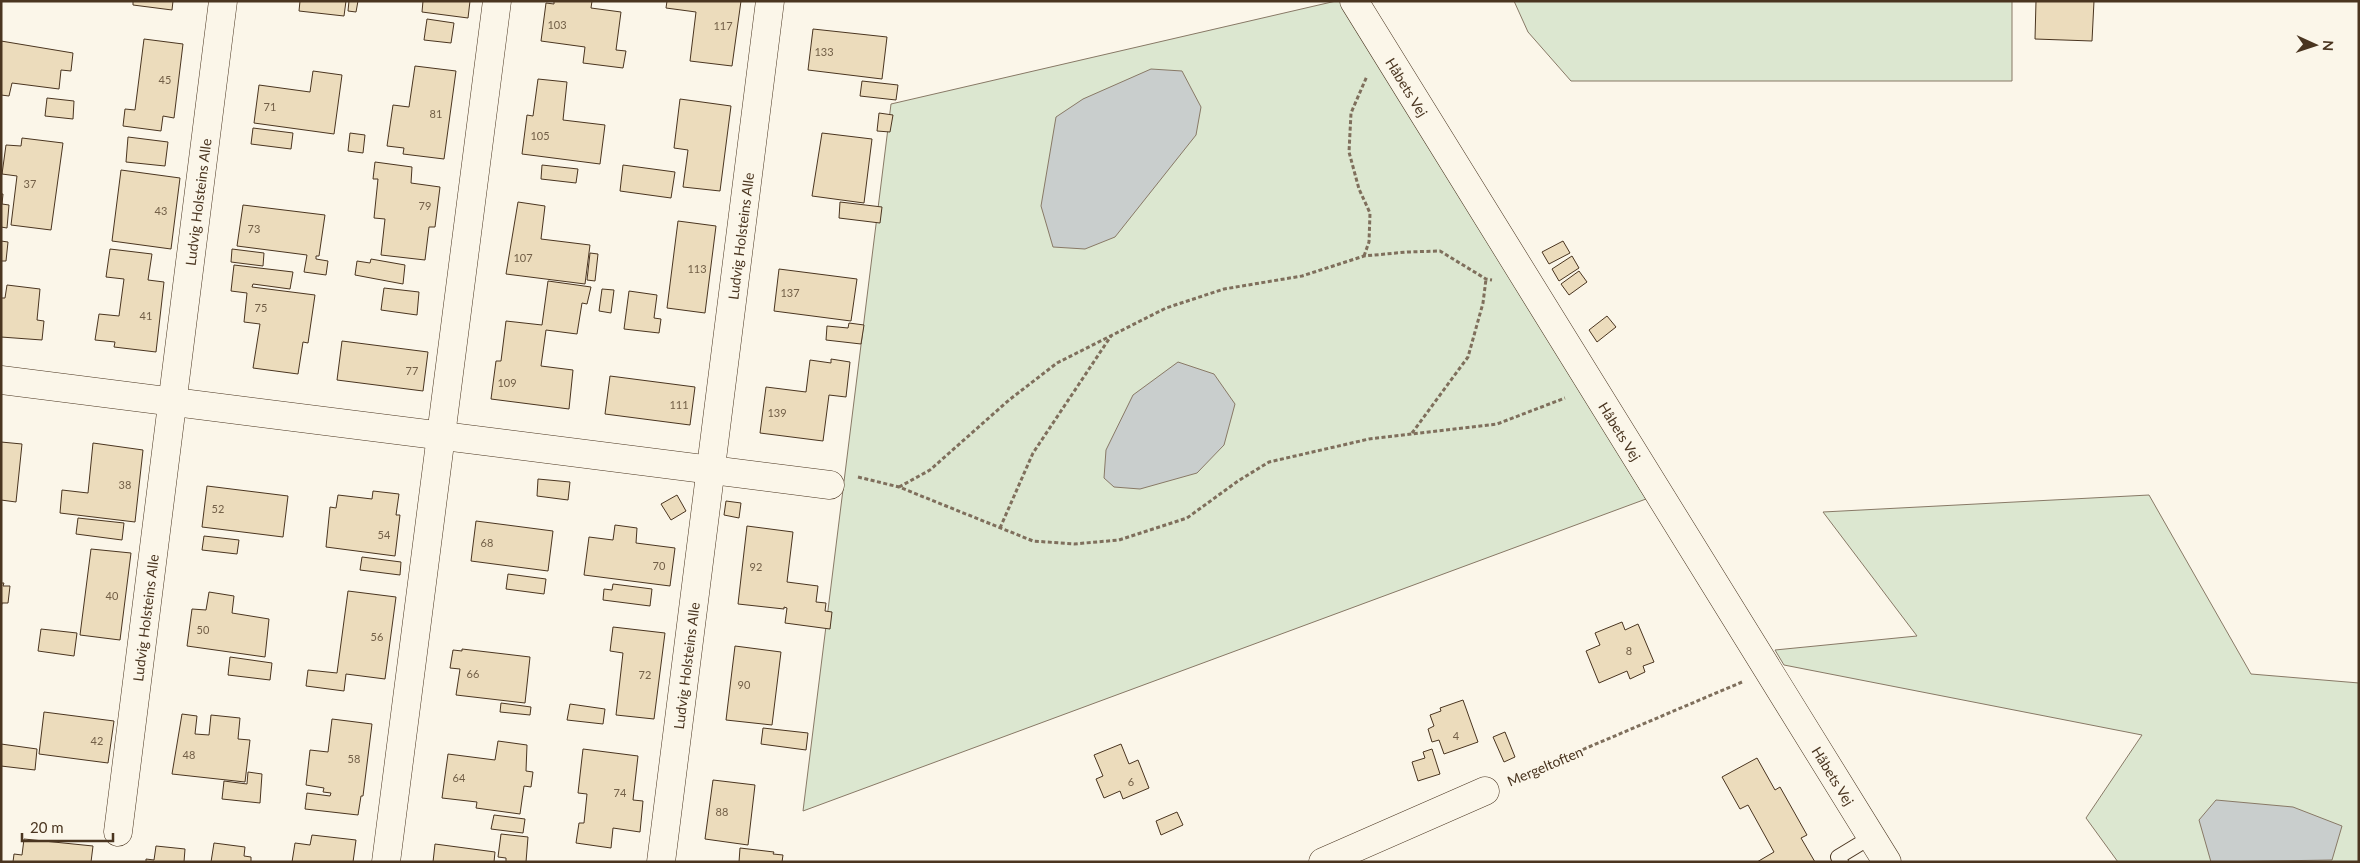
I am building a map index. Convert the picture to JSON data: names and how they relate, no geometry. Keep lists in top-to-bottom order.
{
  "streets": {
    "street": ["Håbets Vej", "Ludvig Holsteins Alle"],
    "path": ["Mergeltoften"]
  },
  "crossings": [
    ["Håbets Vej", "Mergeltoften"]
  ],
  "house_numbers": [
    "103",
    "117",
    "133",
    "45",
    "71",
    "81",
    "105",
    "37",
    "79",
    "43",
    "73",
    "107",
    "113",
    "137",
    "75",
    "41",
    "77",
    "109",
    "111",
    "139",
    "38",
    "52",
    "54",
    "68",
    "70",
    "92",
    "40",
    "50",
    "56",
    "8",
    "66",
    "72",
    "90",
    "4",
    "42",
    "48",
    "58",
    "64",
    "6",
    "74",
    "88"
  ],
  "scale_bar": "20 m",
  "north": "right"
}
